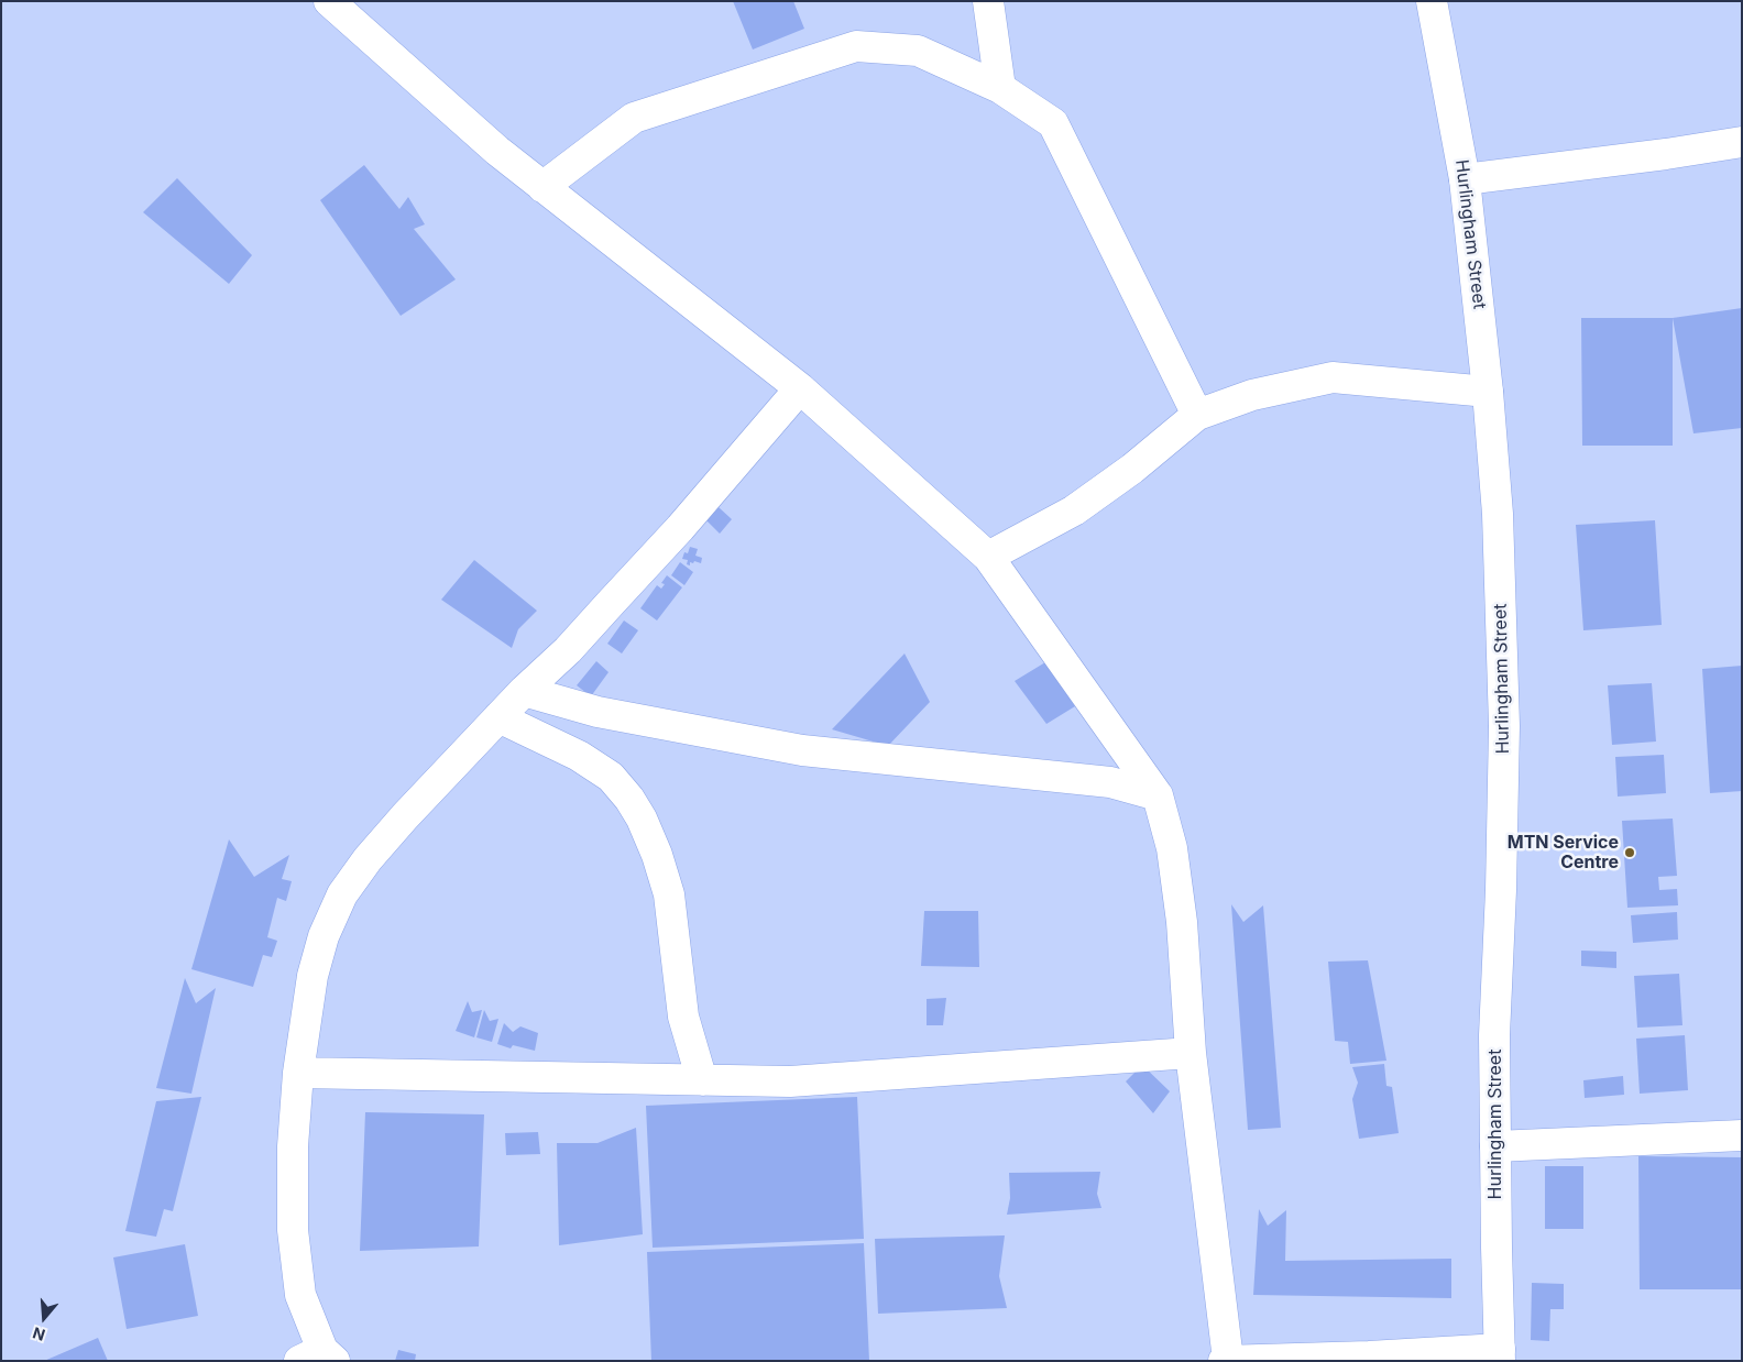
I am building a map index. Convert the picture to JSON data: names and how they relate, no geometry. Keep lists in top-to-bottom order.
{
  "streets": {
    "street": ["Hurlingham Street"]
  },
  "places": ["MTN Service Centre"],
  "north": "bottom"
}
